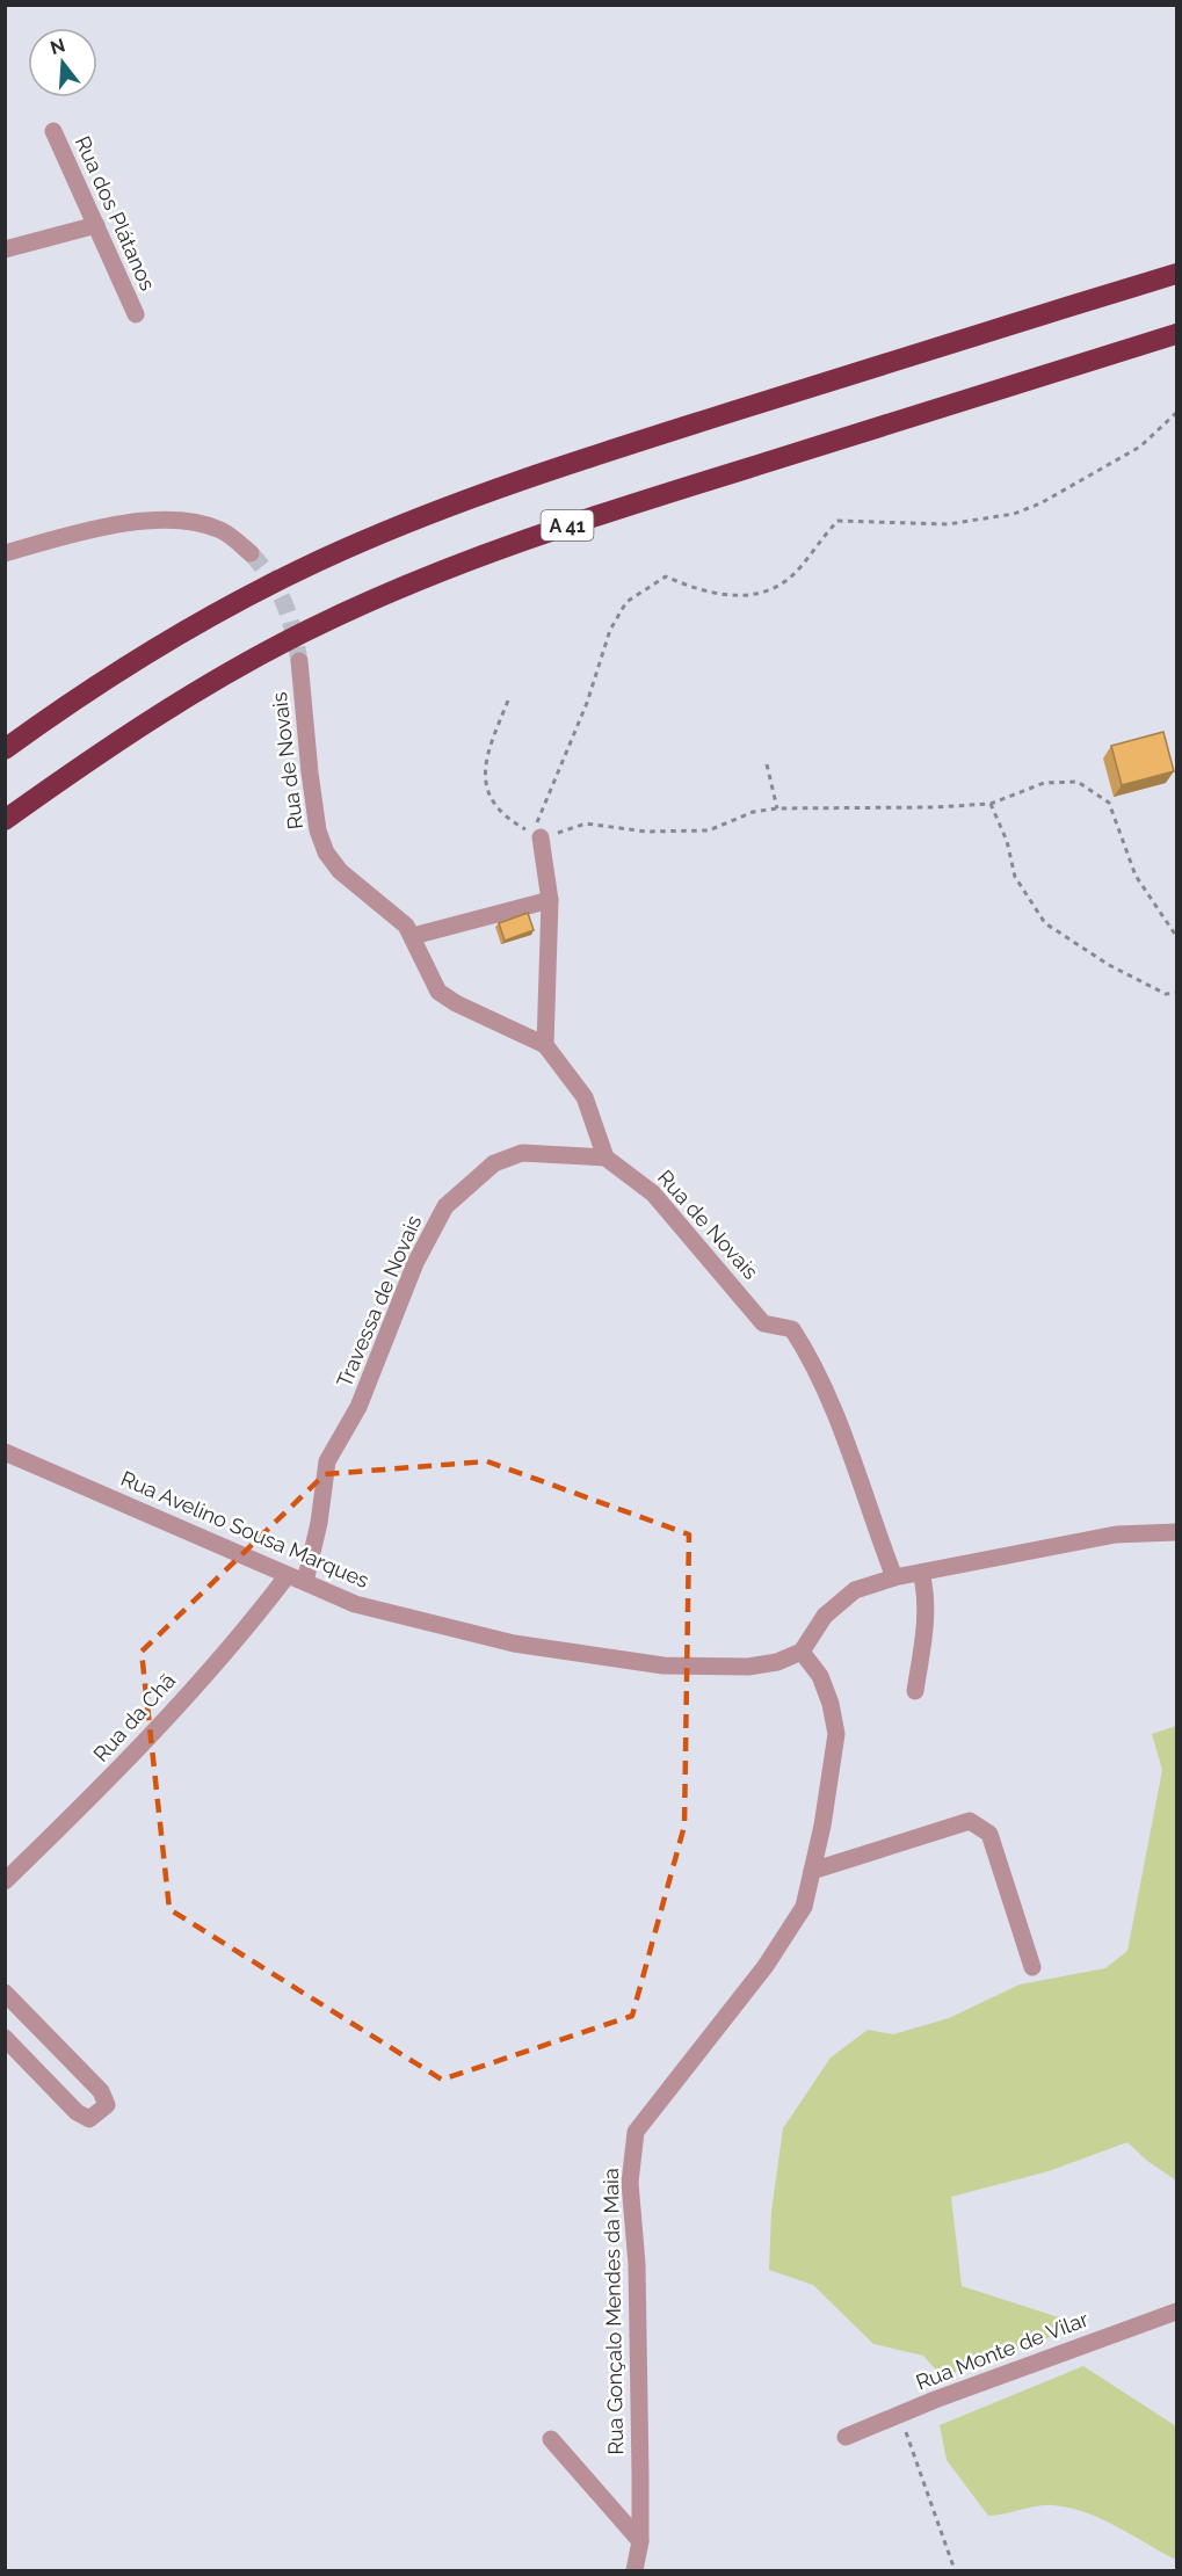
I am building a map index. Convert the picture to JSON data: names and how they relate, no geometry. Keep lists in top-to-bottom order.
{
  "streets": {
    "highway": ["A 41"],
    "street": [
      "Rua dos Plátanos",
      "Rua de Novais",
      "Travessa de Novais",
      "Rua Avelino Sousa Marques",
      "Rua da Chã",
      "Rua Gonçalo Mendes da Maia",
      "Rua Monte de Vilar"
    ]
  },
  "crossings": [
    ["Rua de Novais", "Travessa de Novais"],
    ["Travessa de Novais", "Rua Avelino Sousa Marques"],
    ["Travessa de Novais", "Rua da Chã"],
    ["Rua Avelino Sousa Marques", "Rua da Chã"],
    ["Rua Avelino Sousa Marques", "Rua Gonçalo Mendes da Maia"]
  ],
  "north": "top"
}
